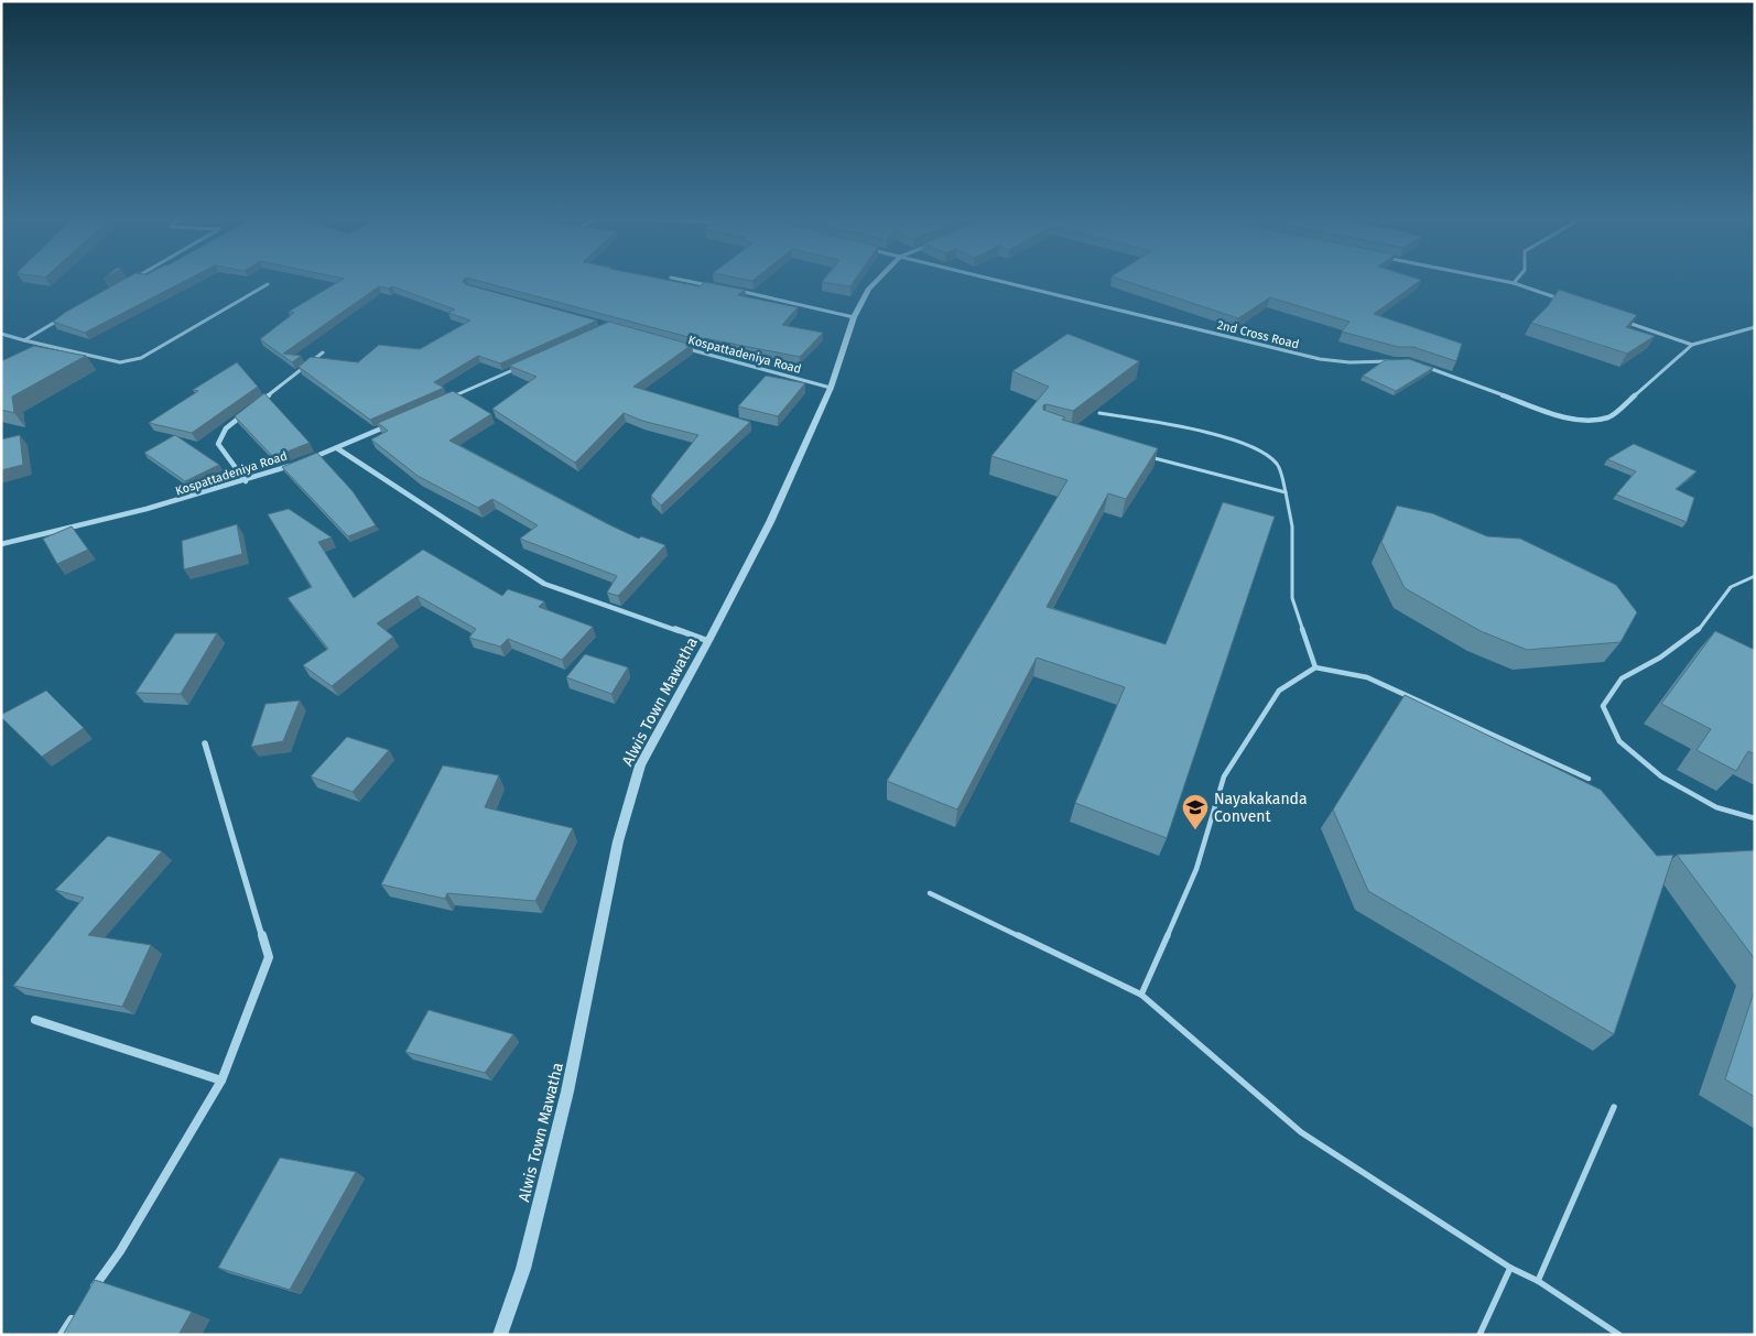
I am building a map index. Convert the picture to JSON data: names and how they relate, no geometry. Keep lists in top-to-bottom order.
{
  "streets": {
    "street": ["2nd Cross Road", "Kospattadeniya Road", "Alwis Town Mawatha"]
  },
  "crossings": [
    ["Kospattadeniya Road", "Alwis Town Mawatha"]
  ],
  "places": {
    "school or university": ["Nayakakanda Convent"]
  }
}
